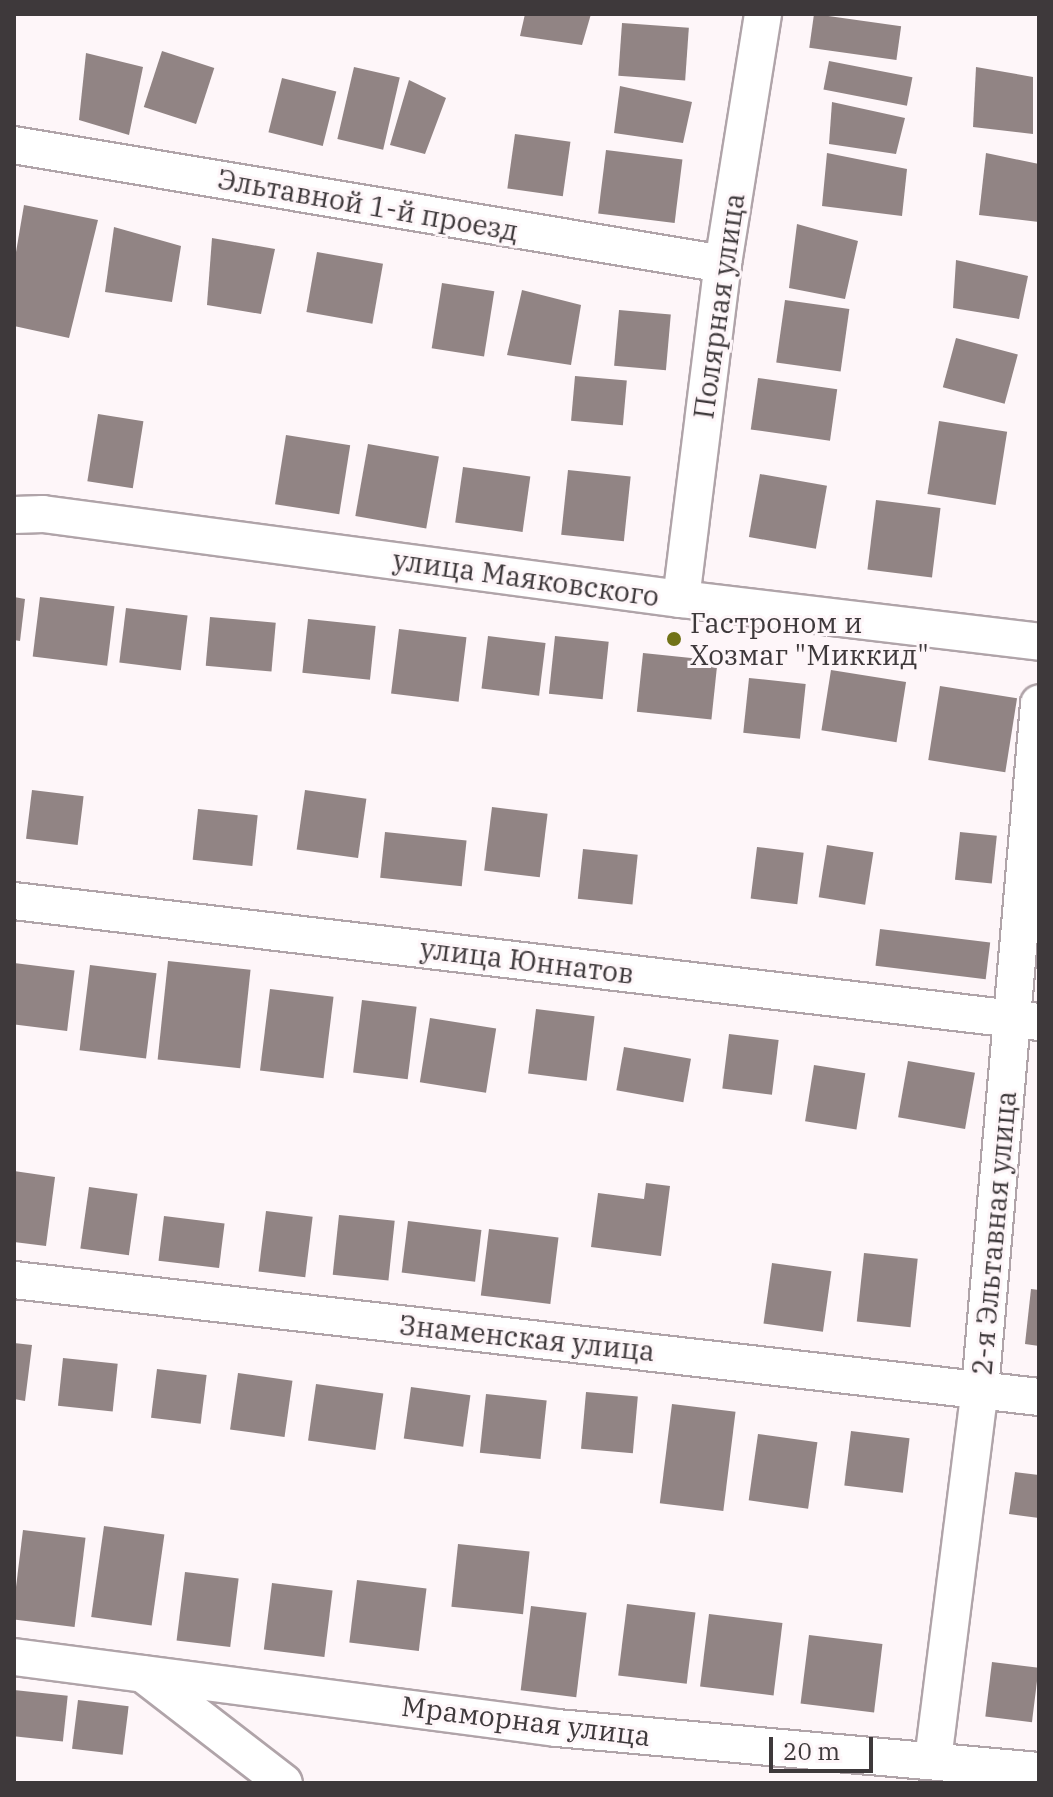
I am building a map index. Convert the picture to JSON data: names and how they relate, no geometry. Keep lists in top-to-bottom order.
{
  "streets": {
    "street": [
      "Эльтавной 1-й проезд",
      "Полярная улица",
      "улица Маяковского",
      "улица Юннатов",
      "2-я Эльтавная улица",
      "Знаменская улица",
      "Мраморная улица"
    ]
  },
  "crossings": [
    ["Эльтавной 1-й проезд", "Полярная улица"],
    ["Полярная улица", "улица Маяковского"],
    ["улица Юннатов", "2-я Эльтавная улица"],
    ["2-я Эльтавная улица", "Знаменская улица"],
    ["2-я Эльтавная улица", "Мраморная улица"]
  ],
  "places": ["Гастроном и Хозмаг \"Миккид\""],
  "scale_bar": "20 m"
}
